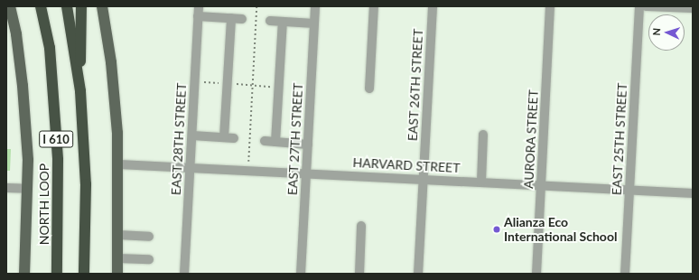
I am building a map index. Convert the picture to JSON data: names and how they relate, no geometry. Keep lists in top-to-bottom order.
{
  "streets": {
    "highway": ["I 610", "NORTH LOOP"],
    "street": [
      "EAST 26TH STREET",
      "EAST 28TH STREET",
      "EAST 27TH STREET",
      "AURORA STREET",
      "EAST 25TH STREET",
      "HARVARD STREET"
    ]
  },
  "crossings": [
    ["EAST 26TH STREET", "HARVARD STREET"],
    ["EAST 28TH STREET", "HARVARD STREET"],
    ["EAST 27TH STREET", "HARVARD STREET"],
    ["AURORA STREET", "HARVARD STREET"],
    ["EAST 25TH STREET", "HARVARD STREET"]
  ],
  "places": ["Alianza Eco International School"],
  "north": "left"
}
